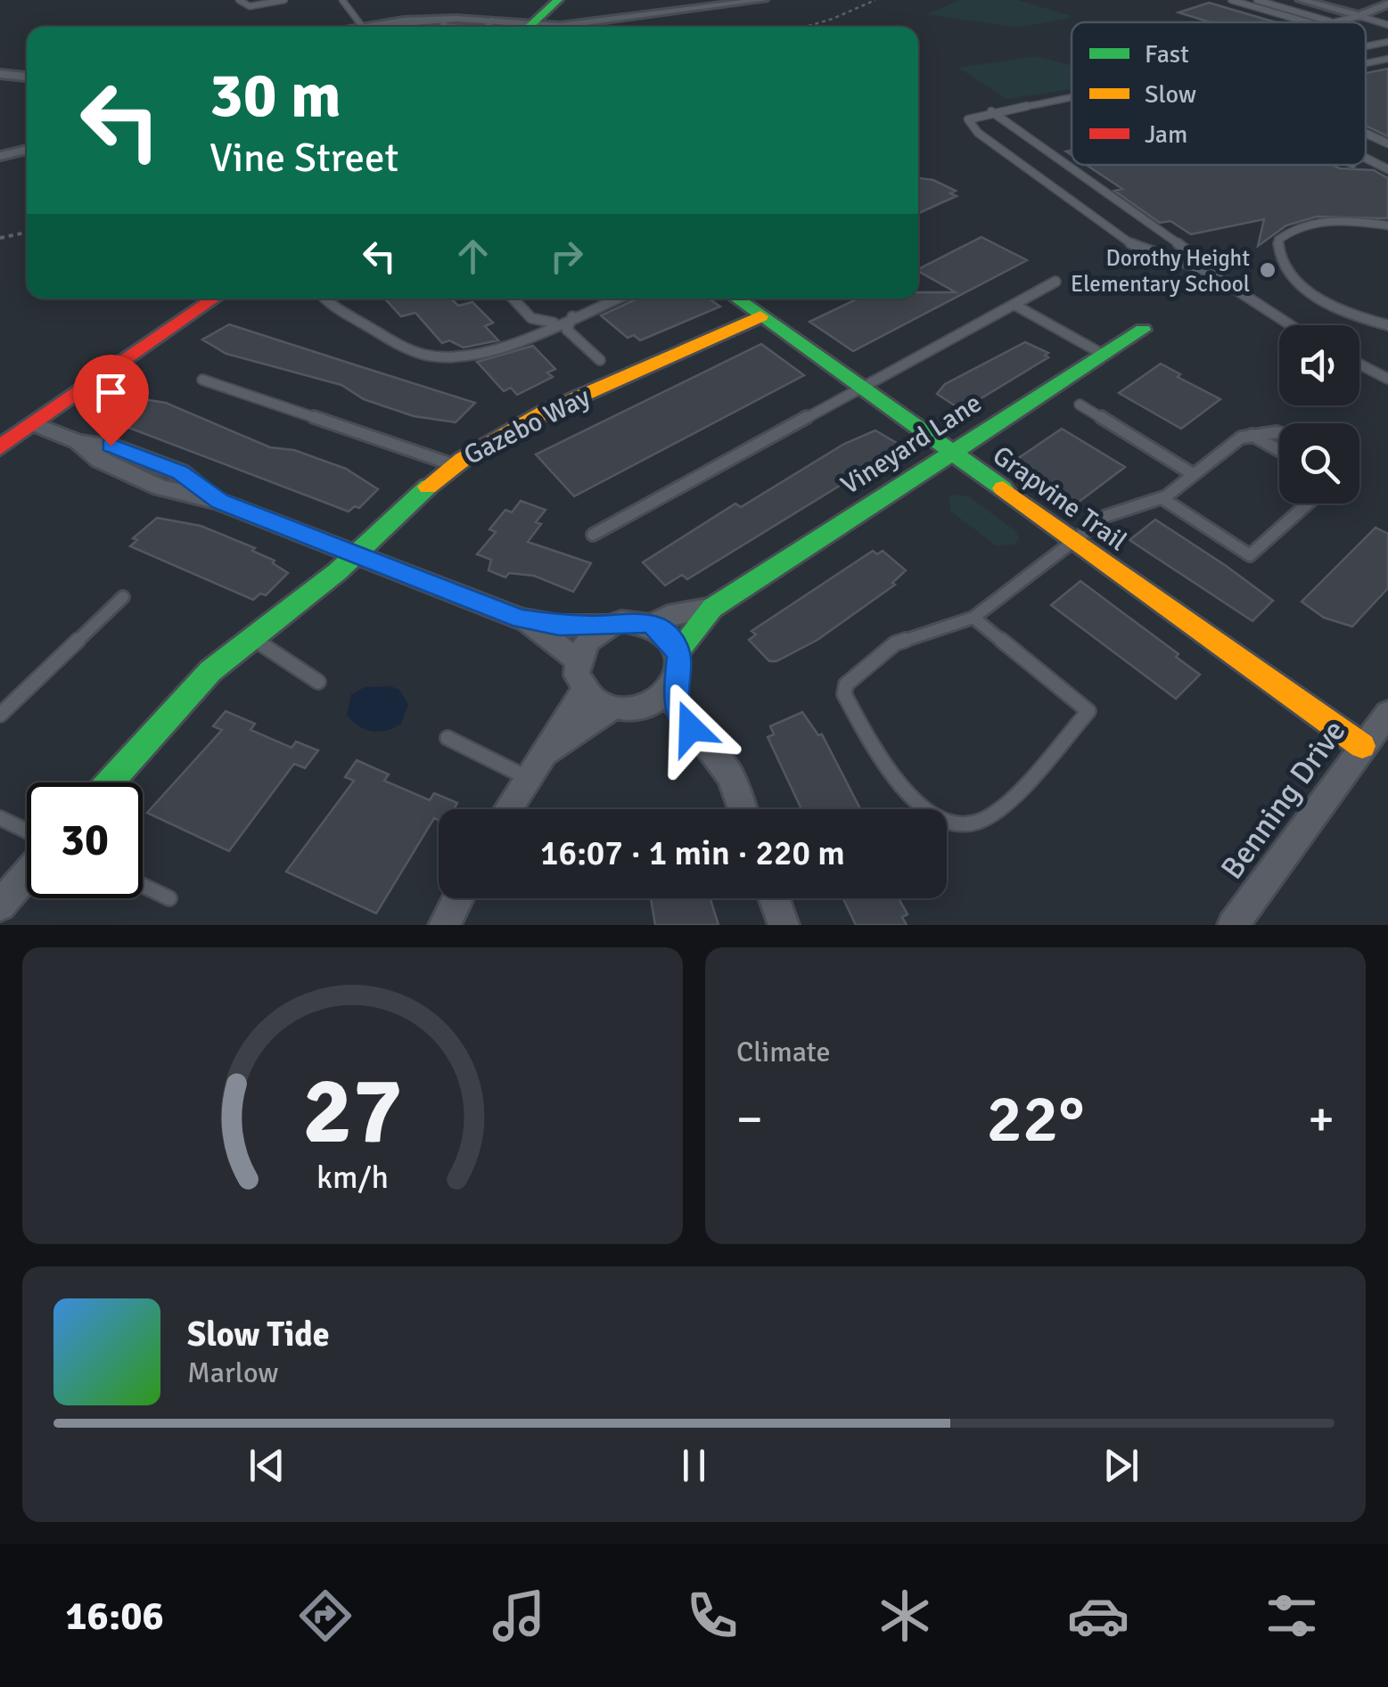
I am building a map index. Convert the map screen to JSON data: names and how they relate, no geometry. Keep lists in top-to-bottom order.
{
  "streets": {
    "street": [
      "Gazebo Way",
      "Vineyard Lane",
      "Grapvine Trail",
      "Benning Drive"
    ]
  },
  "crossings": [
    ["Gazebo Way", "Grapvine Trail"],
    ["Vineyard Lane", "Grapvine Trail"],
    ["Grapvine Trail", "Benning Drive"]
  ],
  "places": ["Dorothy Height Elementary School"],
  "legend": ["Fast", "Slow", "Jam"],
  "page": {
    "turn": ["30 m", "Vine Street"],
    "limit": "30",
    "trip": "16:07 · 1 min · 220 m",
    "tile": "Climate",
    "heat": ["−", "22°", "+"],
    "song": ["Slow Tide", "Marlow"],
    "tabs": "16:06",
    "gauge": ["27", "km/h"]
  }
}
